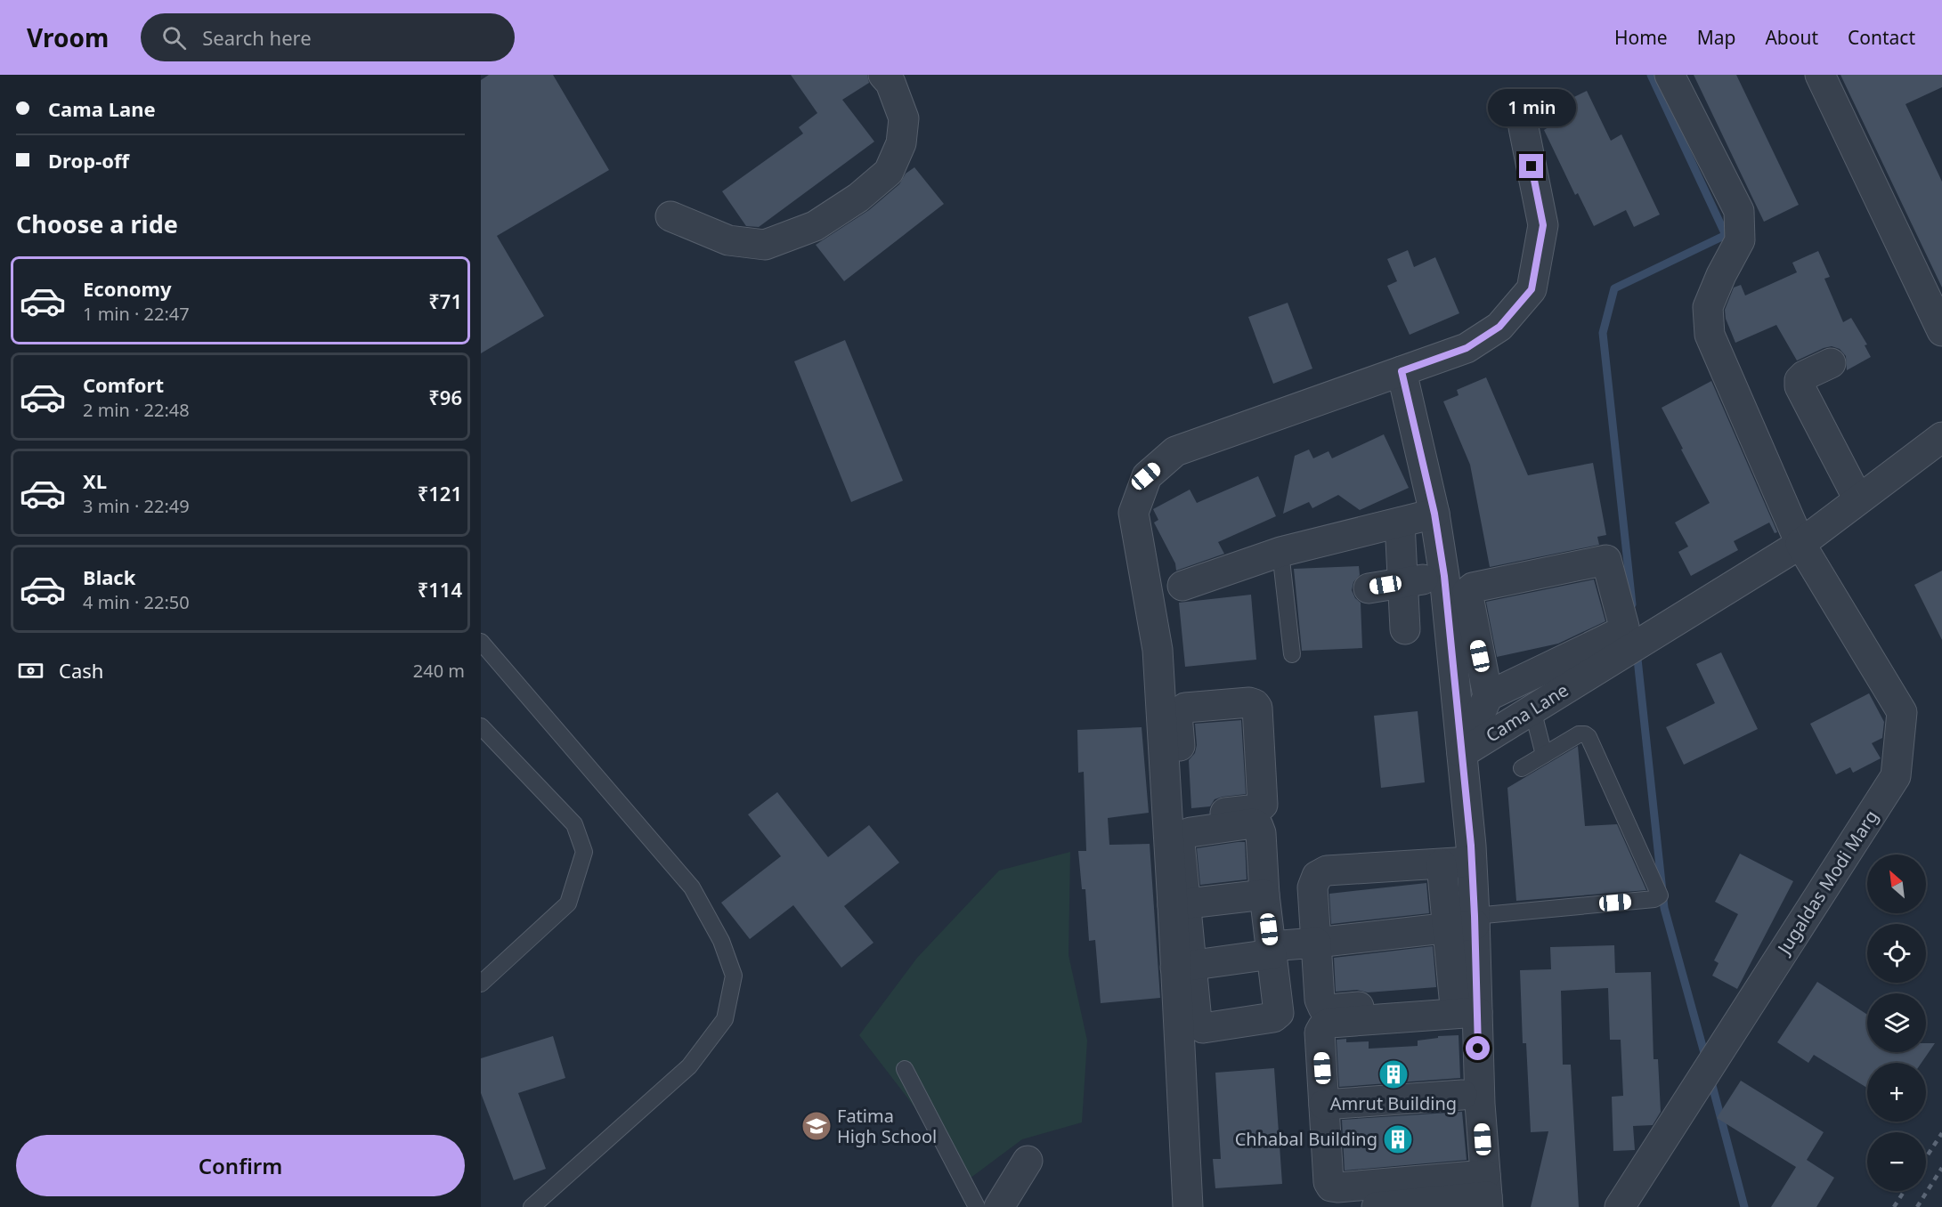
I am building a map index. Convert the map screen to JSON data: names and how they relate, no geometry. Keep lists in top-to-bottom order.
{
  "streets": {
    "street": ["Cama Lane", "Jugaldas Modi Marg"]
  },
  "crossings": [
    ["Cama Lane", "Jugaldas Modi Marg"]
  ],
  "places": {
    "building": ["Amrut Building", "Chhabal Building"],
    "school or university": ["Fatima High School"]
  },
  "north": "top left",
  "page": {
    "header": "Vroom",
    "search": "Search here",
    "nav": [
      "Home",
      "Map",
      "About",
      "Contact"
    ],
    "banner": ["Cama Lane", "Drop-off"],
    "bubble": "1 min",
    "heading": "Choose a ride",
    "list": [
      {
        "name": "Economy",
        "note": "1 min · 22:47",
        "value": "₹71"
      },
      {
        "name": "Comfort",
        "note": "2 min · 22:48",
        "value": "₹96"
      },
      {
        "name": "XL",
        "note": "3 min · 22:49",
        "value": "₹121"
      },
      {
        "name": "Black",
        "note": "4 min · 22:50",
        "value": "₹114"
      }
    ],
    "pay": ["Cash", "240 m"],
    "map_buttons": ["+", "−"],
    "buttons": "Confirm"
  }
}
